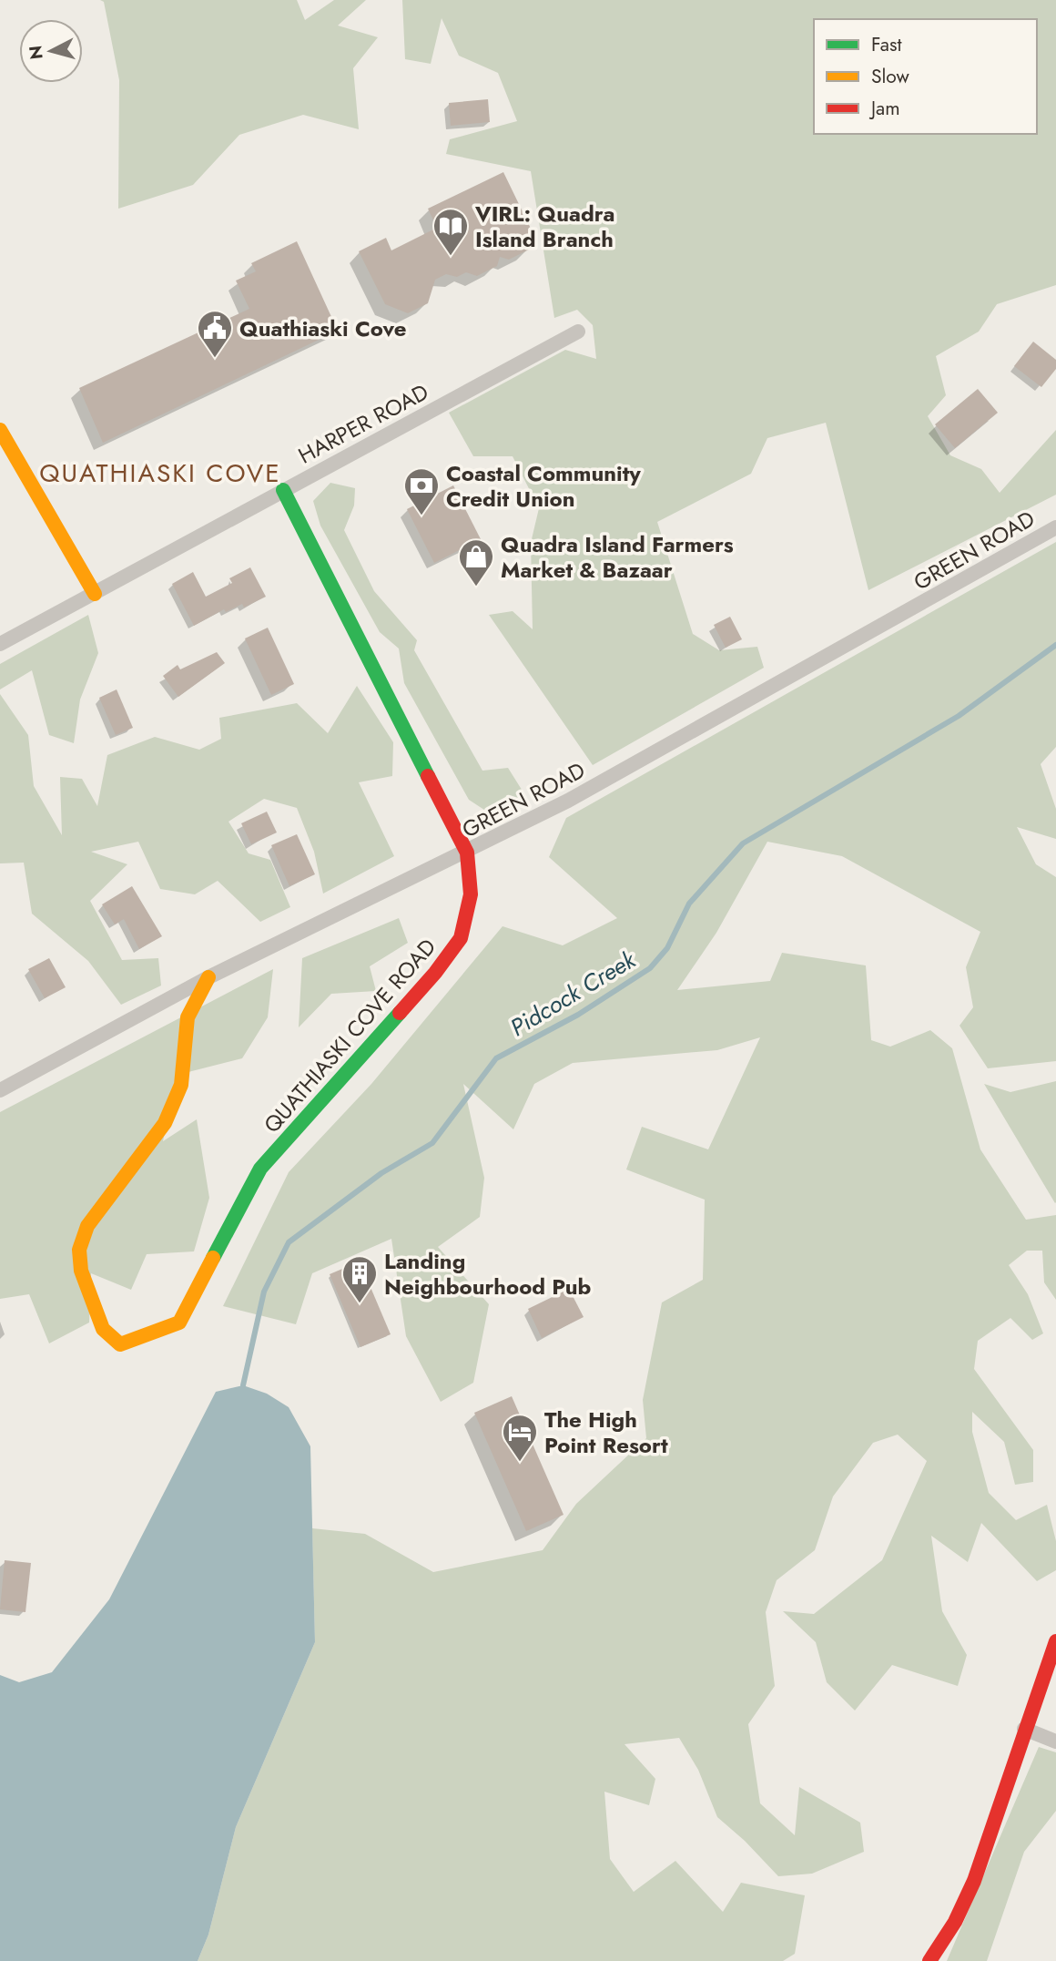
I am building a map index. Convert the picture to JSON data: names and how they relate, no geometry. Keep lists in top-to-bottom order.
{
  "streets": {
    "street": ["HARPER ROAD", "GREEN ROAD", "QUATHIASKI COVE ROAD"]
  },
  "crossings": [
    ["HARPER ROAD", "QUATHIASKI COVE ROAD"],
    ["GREEN ROAD", "QUATHIASKI COVE ROAD"]
  ],
  "districts": ["QUATHIASKI COVE"],
  "water": ["Pidcock Creek"],
  "places": {
    "library": ["VIRL: Quadra Island Branch"],
    "public building": ["Quathiaski Cove"],
    "bank": ["Coastal Community Credit Union"],
    "shop": ["Quadra Island Farmers Market & Bazaar"],
    "building": ["Landing Neighbourhood Pub"],
    "hotel": ["The High Point Resort"]
  },
  "legend": ["Fast", "Slow", "Jam"],
  "north": "left"
}
